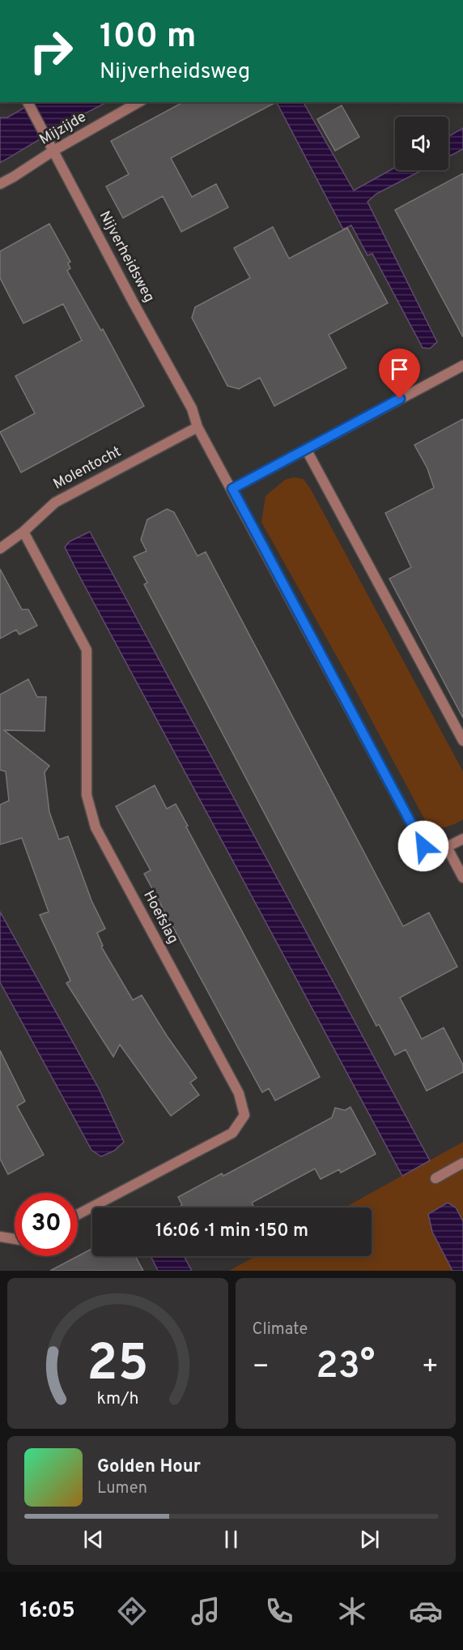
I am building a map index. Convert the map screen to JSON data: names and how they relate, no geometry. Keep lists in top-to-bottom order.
{
  "streets": {
    "street": [
      "Mijzijde",
      "Nijverheidsweg",
      "Molentocht",
      "Hoefslag"
    ]
  },
  "crossings": [
    ["Mijzijde", "Nijverheidsweg"],
    ["Nijverheidsweg", "Molentocht"],
    ["Molentocht", "Hoefslag"]
  ],
  "page": {
    "turn": ["100 m", "Nijverheidsweg"],
    "limit": "30",
    "trip": "16:06 · 1 min · 150 m",
    "tile": "Climate",
    "heat": ["−", "23°", "+"],
    "song": ["Golden Hour", "Lumen"],
    "tabs": "16:05",
    "gauge": ["25", "km/h"]
  }
}
